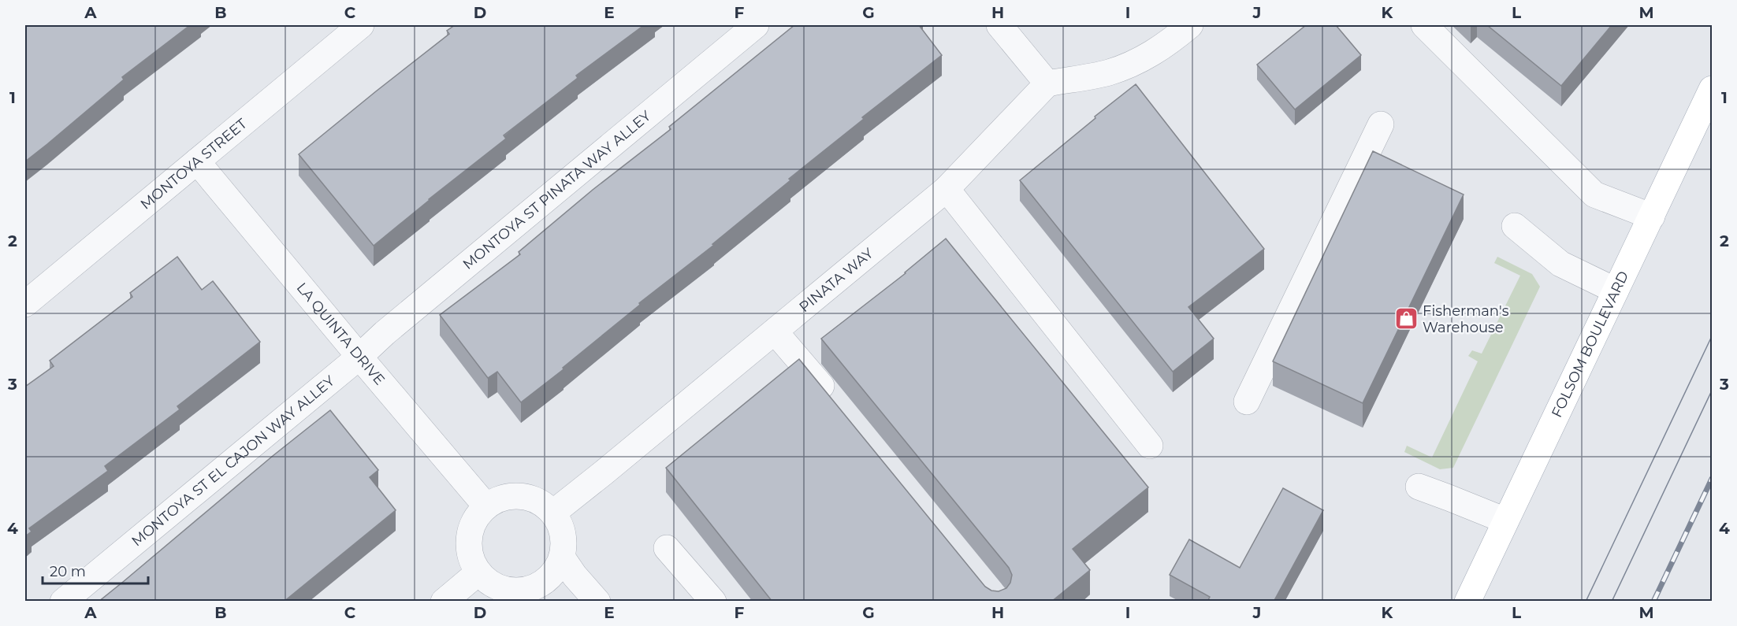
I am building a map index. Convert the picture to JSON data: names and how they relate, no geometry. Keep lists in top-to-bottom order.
{
  "streets": {
    "main road": ["FOLSOM BOULEVARD"],
    "street": [
      "MONTOYA STREET",
      "MONTOYA ST PINATA WAY ALLEY",
      "PINATA WAY",
      "LA QUINTA DRIVE",
      "MONTOYA ST EL CAJON WAY ALLEY"
    ]
  },
  "crossings": [
    ["MONTOYA STREET", "LA QUINTA DRIVE"],
    ["MONTOYA ST PINATA WAY ALLEY", "LA QUINTA DRIVE"],
    ["MONTOYA ST PINATA WAY ALLEY", "MONTOYA ST EL CAJON WAY ALLEY"],
    ["PINATA WAY", "LA QUINTA DRIVE"],
    ["LA QUINTA DRIVE", "MONTOYA ST EL CAJON WAY ALLEY"]
  ],
  "places": {
    "shop": ["Fisherman's Warehouse"]
  },
  "scale_bar": "20 m",
  "grid": {
    "columns": [
      "A",
      "B",
      "C",
      "D",
      "E",
      "F",
      "G",
      "H",
      "I",
      "J",
      "K",
      "L",
      "M"
    ],
    "rows": [
      "1",
      "2",
      "3",
      "4"
    ]
  }
}
